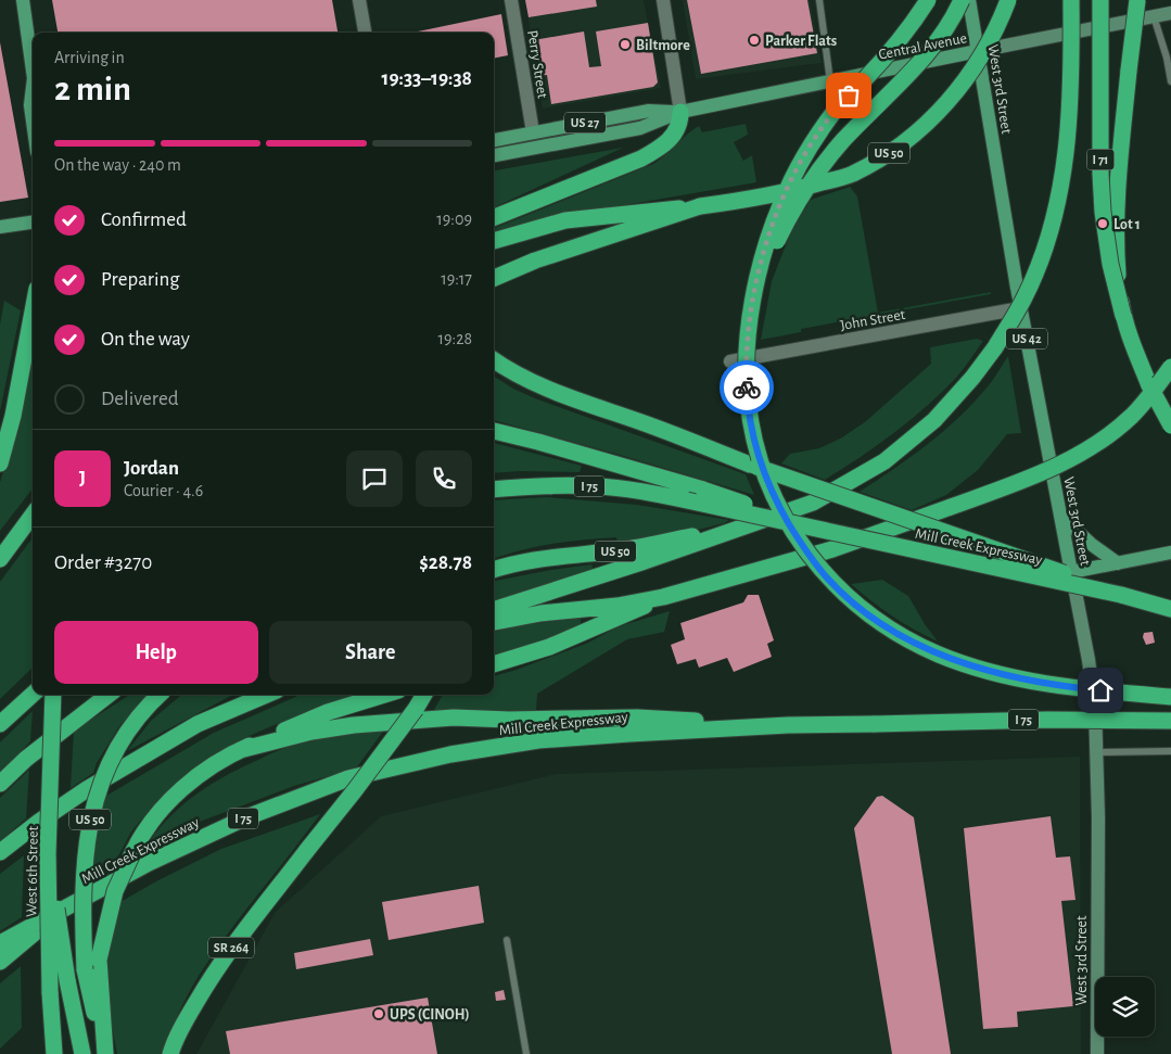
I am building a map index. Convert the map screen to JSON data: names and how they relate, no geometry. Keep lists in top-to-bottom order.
{
  "streets": {
    "highway": [
      "US 50",
      "I 71",
      "I 75",
      "Mill Creek Expressway",
      "West 6th Street",
      "SR 264"
    ],
    "main road": [
      "Central Avenue",
      "West 3rd Street",
      "US 27",
      "US 42"
    ],
    "street": ["Perry Street", "John Street"]
  },
  "crossings": [
    ["Central Avenue", "Perry Street"],
    ["Central Avenue", "West 3rd Street"],
    ["West 3rd Street", "John Street"],
    ["US 50", "West 6th Street"]
  ],
  "places": [
    "Parker Flats",
    "Biltmore",
    "Lot 1",
    "UPS (CINOH)"
  ],
  "page": {
    "heading": ["2 min", "Arriving in", "19:33–19:38"],
    "panel": [
      "Jordan",
      "Courier · 4.6",
      "Order #3270",
      "$28.78"
    ],
    "bar": "On the way · 240 m",
    "list": [
      ["Confirmed", "19:09"],
      ["Preparing", "19:17"],
      ["On the way", "19:28"],
      "Delivered"
    ],
    "round": "J",
    "buttons": ["Help", "Share"]
  }
}
